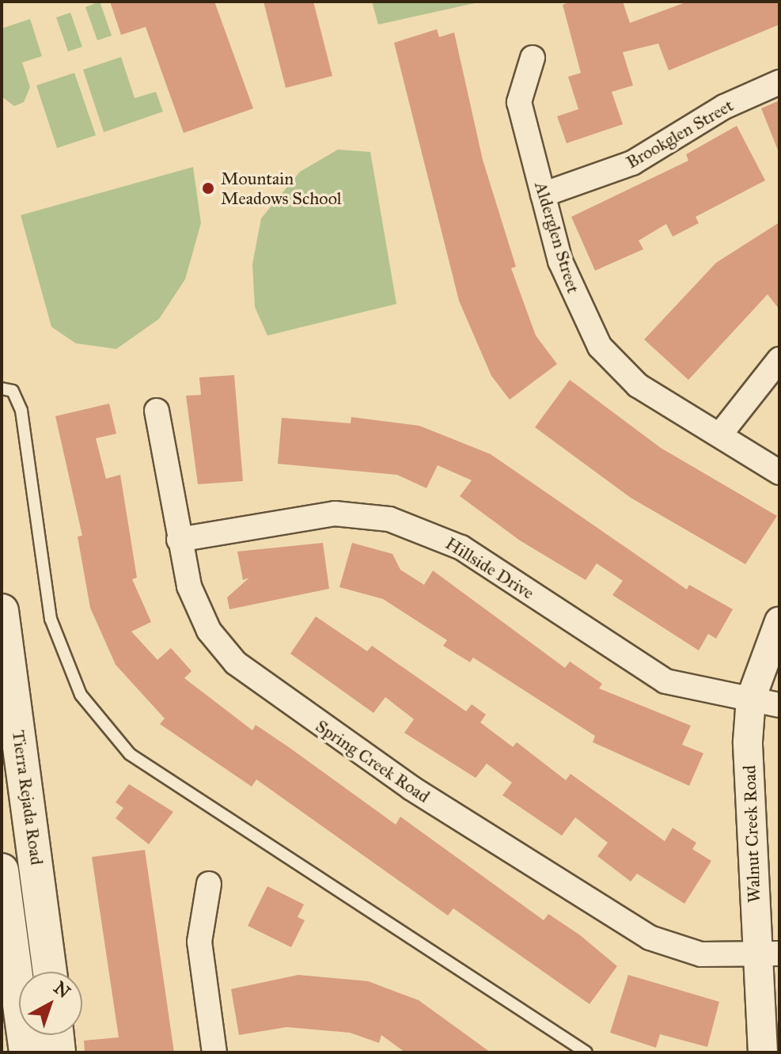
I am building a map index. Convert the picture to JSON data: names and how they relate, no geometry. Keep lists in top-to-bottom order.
{
  "streets": {
    "main road": ["Tierra Rejada Road"],
    "street": [
      "Brookglen Street",
      "Alderglen Street",
      "Hillside Drive",
      "Spring Creek Road",
      "Walnut Creek Road"
    ]
  },
  "crossings": [
    ["Brookglen Street", "Alderglen Street"],
    ["Hillside Drive", "Spring Creek Road"],
    ["Hillside Drive", "Walnut Creek Road"],
    ["Spring Creek Road", "Walnut Creek Road"]
  ],
  "places": ["Mountain Meadows School"],
  "north": "top right"
}
